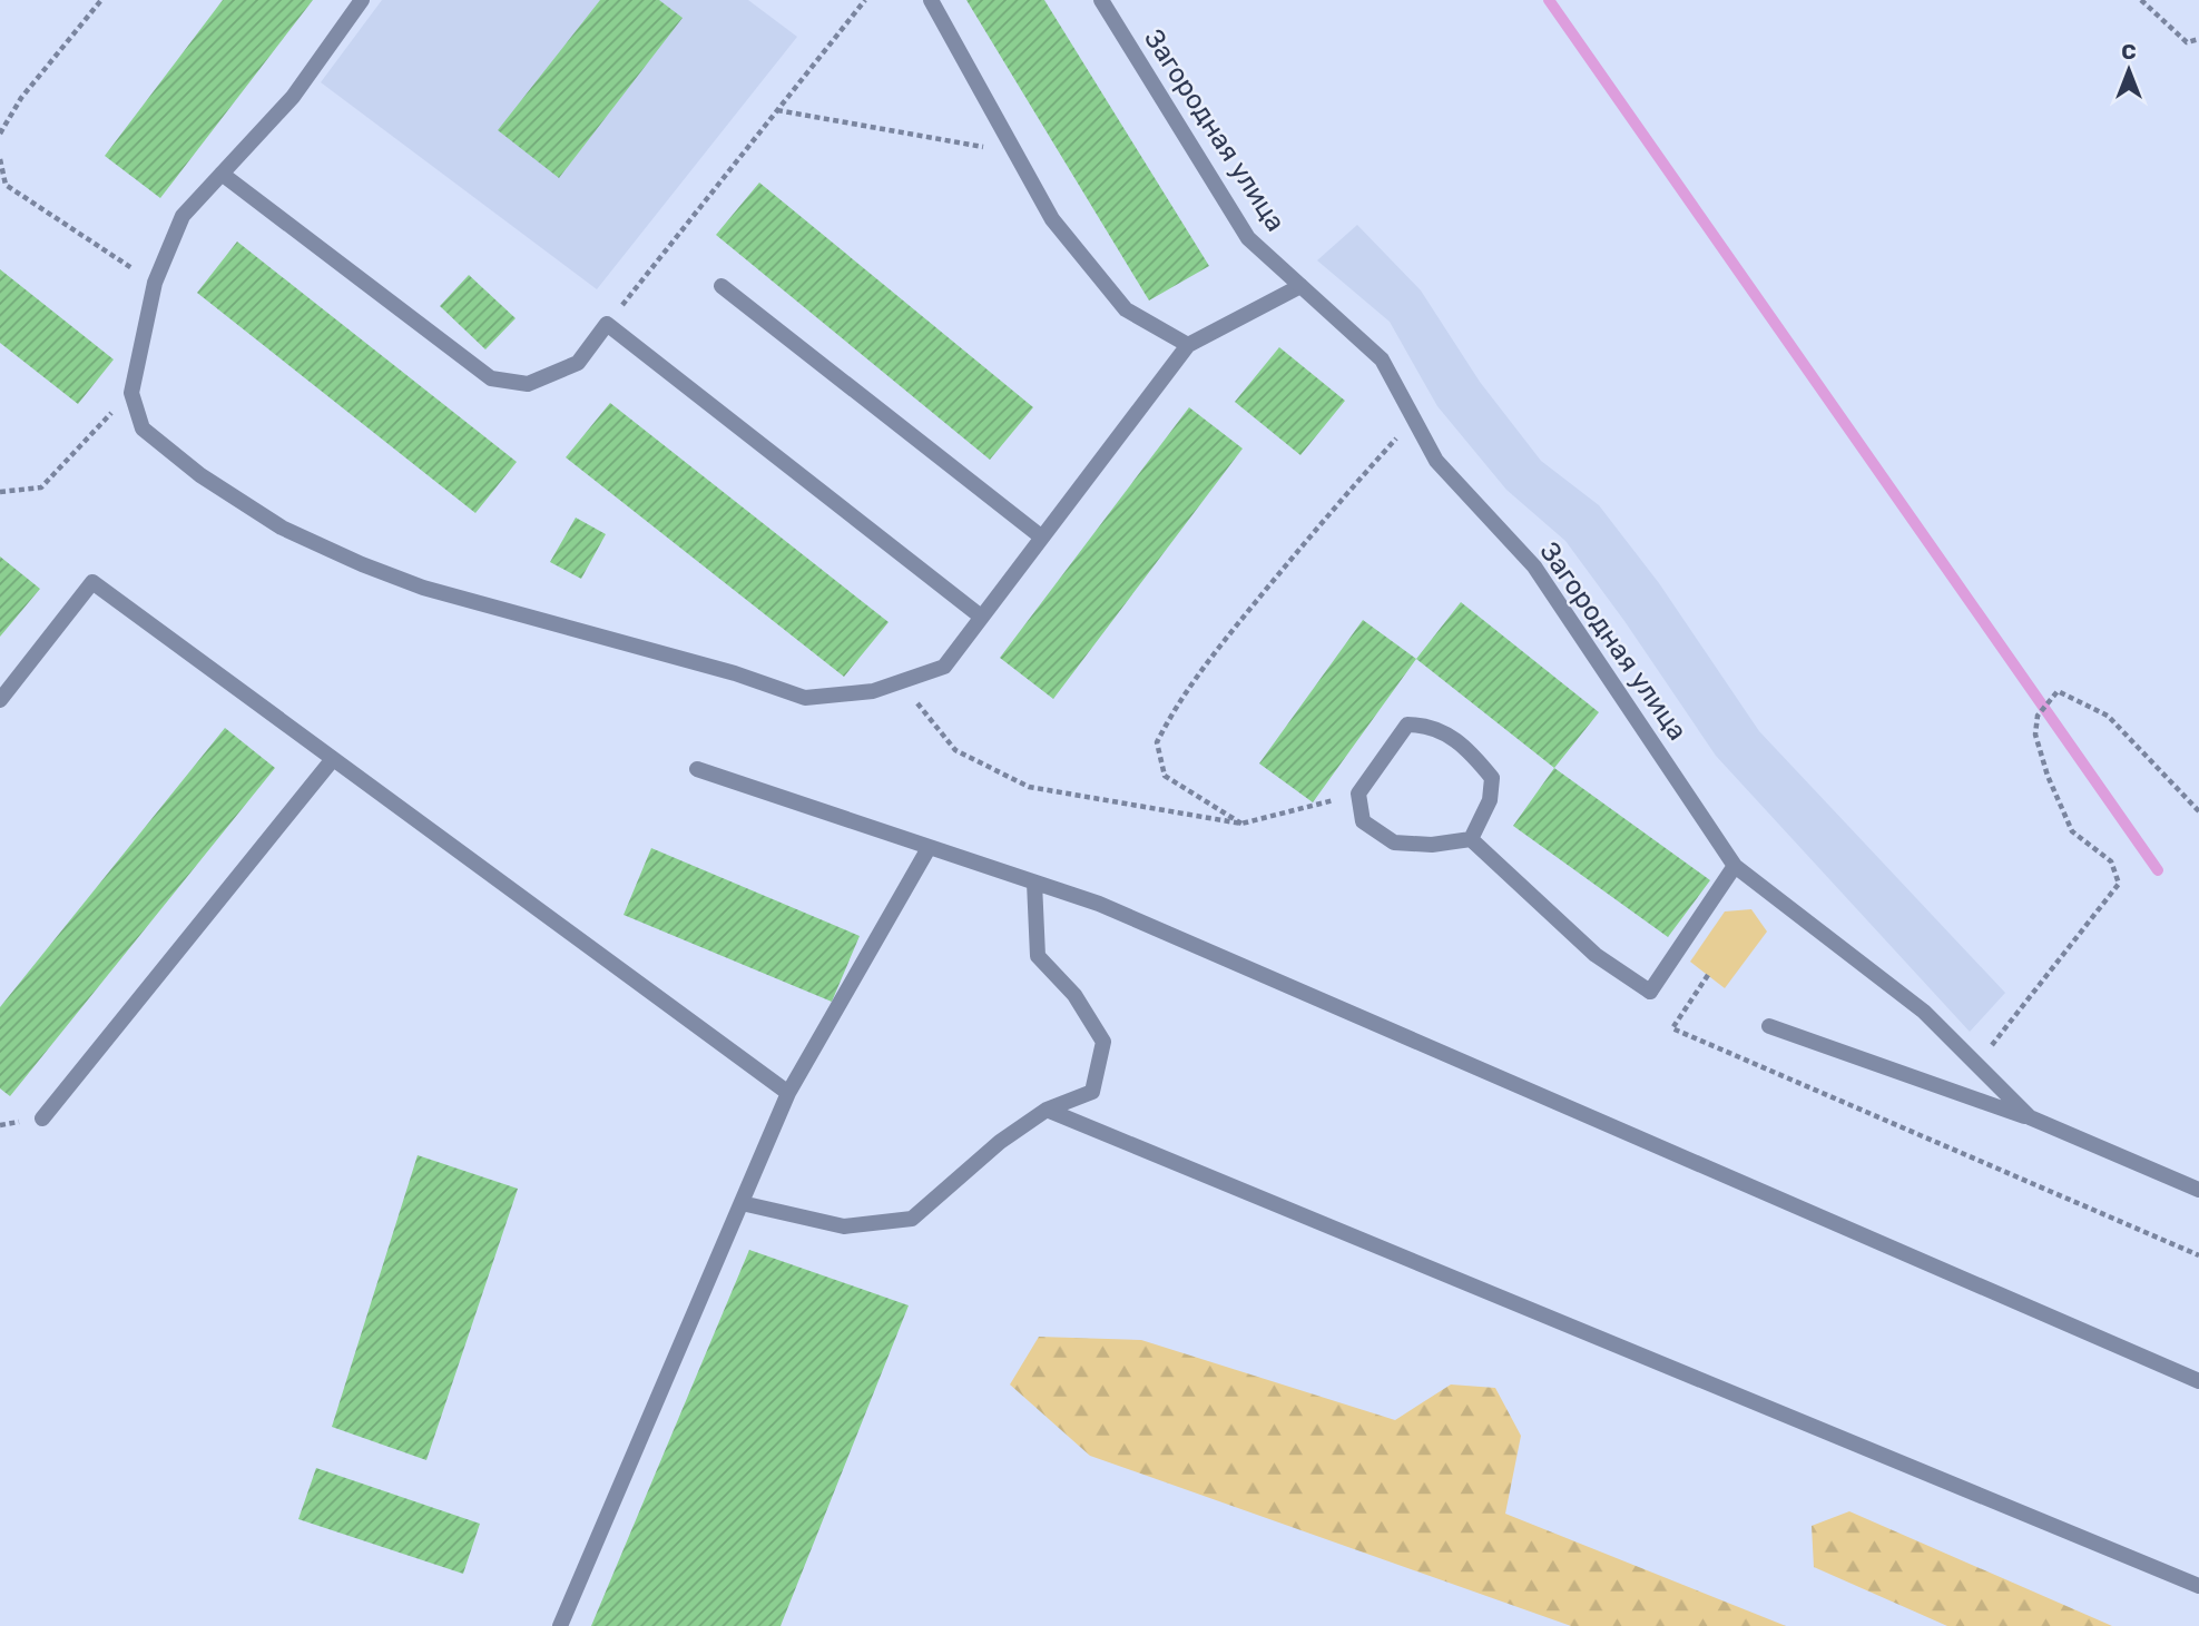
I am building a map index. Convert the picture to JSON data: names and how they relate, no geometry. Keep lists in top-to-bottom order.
{
  "streets": {
    "street": ["Загородная улица"]
  },
  "north": "top"
}
